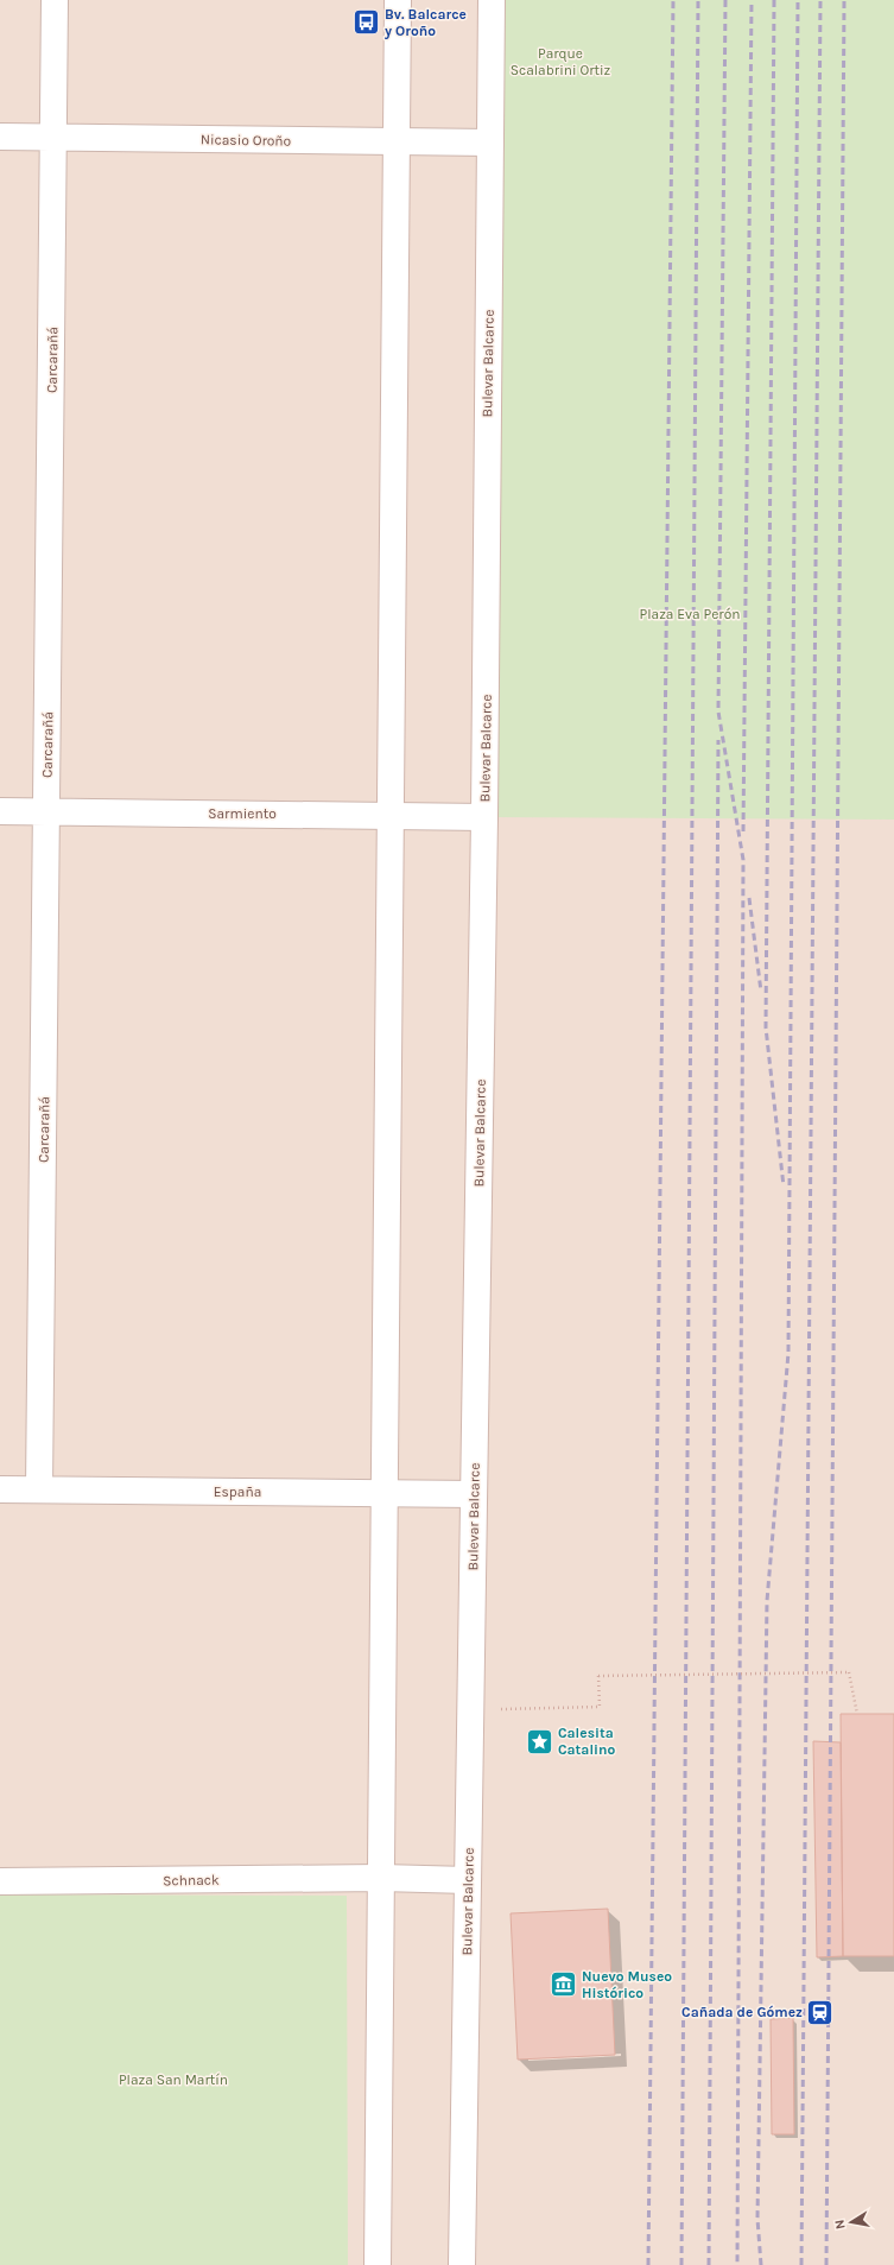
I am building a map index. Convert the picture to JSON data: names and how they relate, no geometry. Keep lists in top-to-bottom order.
{
  "streets": {
    "main road": [
      "Nicasio Oroño",
      "Carcarañá",
      "Bulevar Balcarce",
      "Sarmiento",
      "España",
      "Schnack"
    ]
  },
  "crossings": [
    ["Nicasio Oroño", "Carcarañá"],
    ["Nicasio Oroño", "Bulevar Balcarce"],
    ["Carcarañá", "Sarmiento"],
    ["Carcarañá", "España"],
    ["Bulevar Balcarce", "Sarmiento"],
    ["Bulevar Balcarce", "España"],
    ["Bulevar Balcarce", "Schnack"]
  ],
  "parks": ["Parque Scalabrini Ortiz", "Plaza Eva Perón", "Plaza San Martín"],
  "places": {
    "bus stop": ["Bv. Balcarce y Oroño"],
    "place": ["Calesita Catalino"],
    "museum": ["Nuevo Museo Histórico"],
    "station": ["Cañada de Gómez"]
  },
  "north": "left"
}
